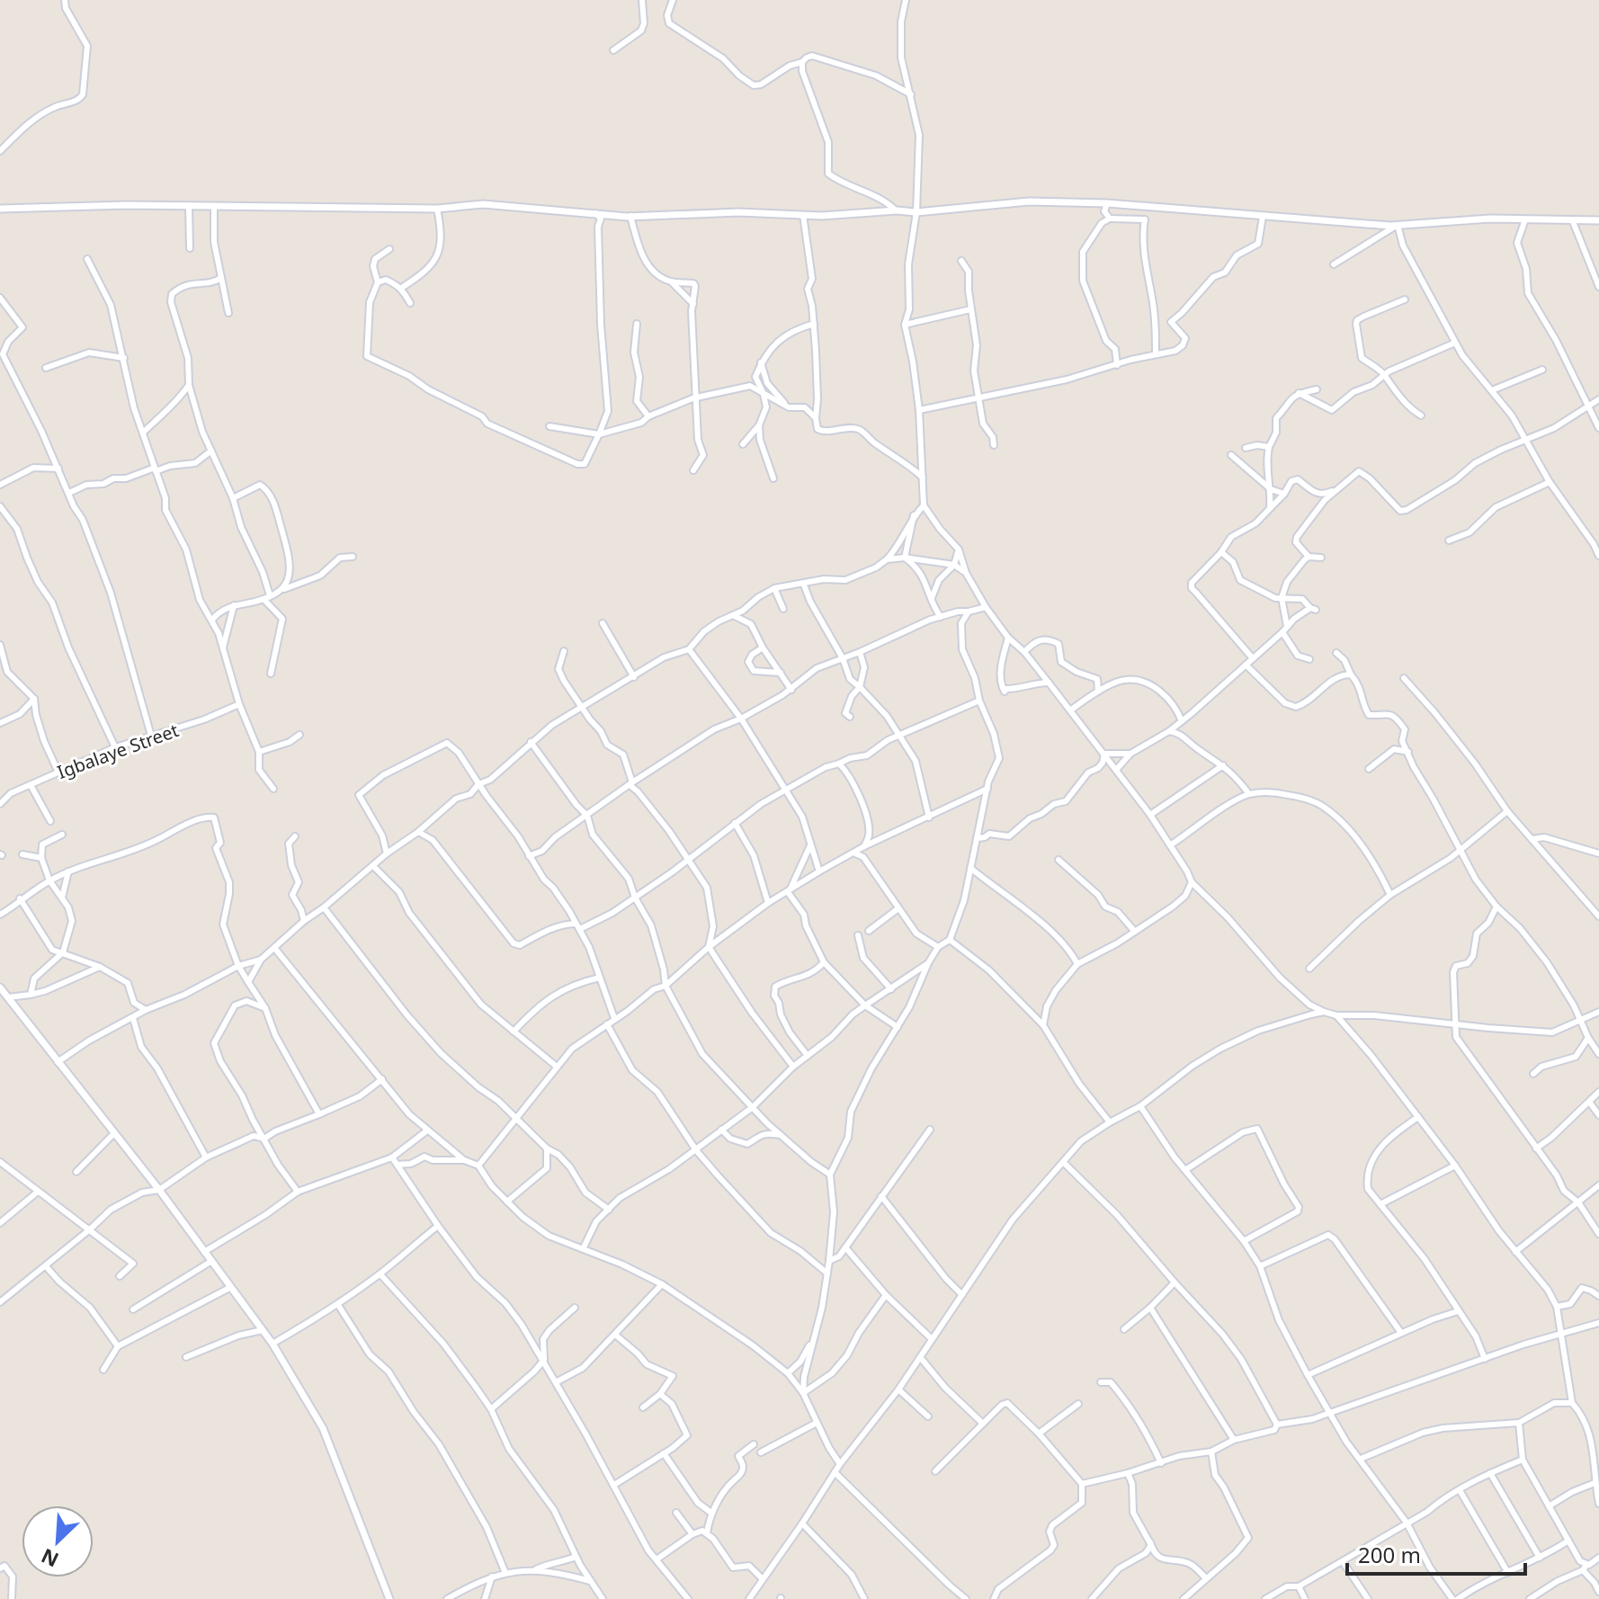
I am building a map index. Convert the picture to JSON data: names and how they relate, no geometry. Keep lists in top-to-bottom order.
{
  "streets": {
    "street": ["Igbalaye Street"]
  },
  "scale_bar": "200 m",
  "north": "bottom left"
}
